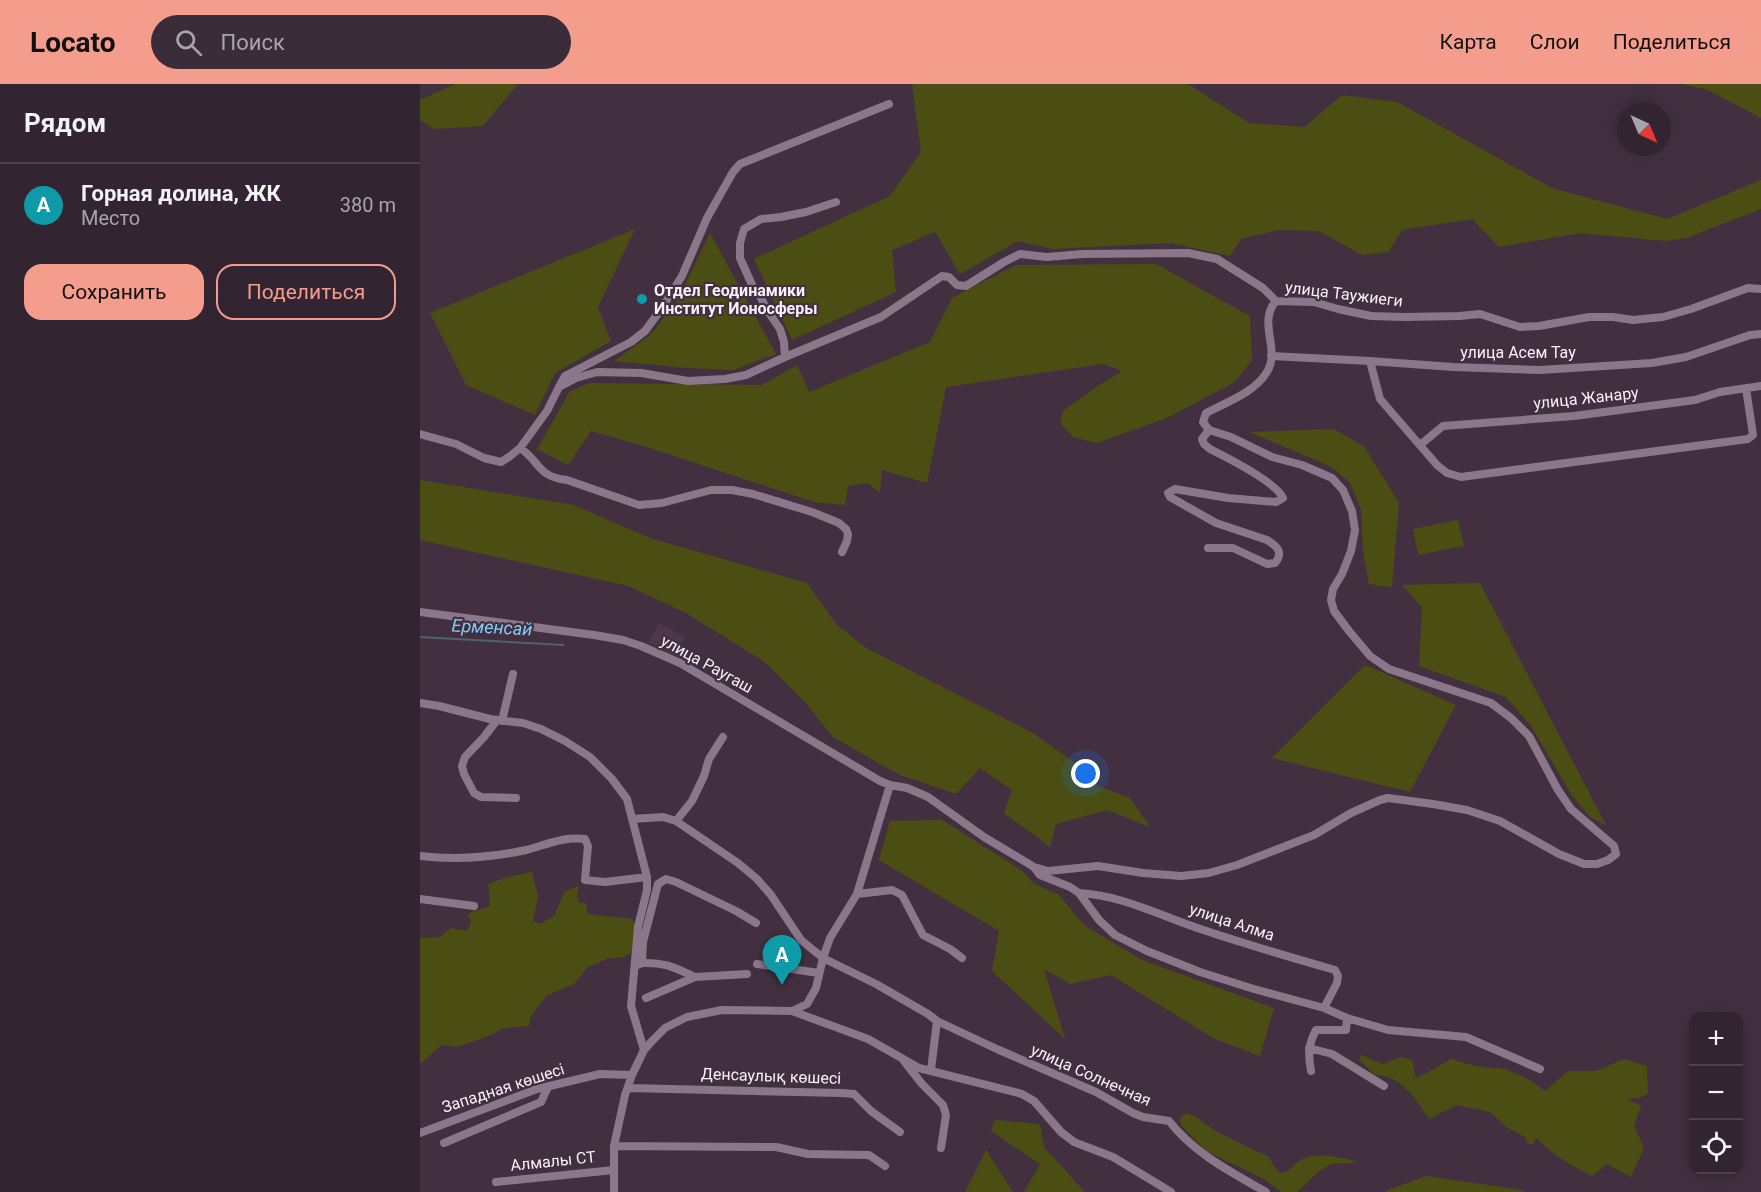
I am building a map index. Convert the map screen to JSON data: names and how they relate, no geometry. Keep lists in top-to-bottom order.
{
  "streets": {
    "street": [
      "улица Таужиеги",
      "улица Асем Тау",
      "улица Жанару",
      "улица Раугаш",
      "улица Алма",
      "улица Солнечная",
      "Денсаулық көшесі",
      "Западная көшесі",
      "Алмалы СТ"
    ]
  },
  "crossings": [
    ["улица Раугаш", "улица Алма"]
  ],
  "water": ["Ерменсай"],
  "places": ["Отдел Геодинамики Институт Ионосферы"],
  "north": "bottom right",
  "page": {
    "header": "Locato",
    "search": "Поиск",
    "nav": ["Карта", "Слои", "Поделиться"],
    "heading": "Рядом",
    "list": [
      {
        "mark": "A",
        "name": "Горная долина, ЖК",
        "note": "Место",
        "value": "380 m"
      }
    ],
    "buttons": ["Сохранить", "Поделиться"],
    "pins": "A",
    "map_buttons": ["+", "−"]
  }
}
